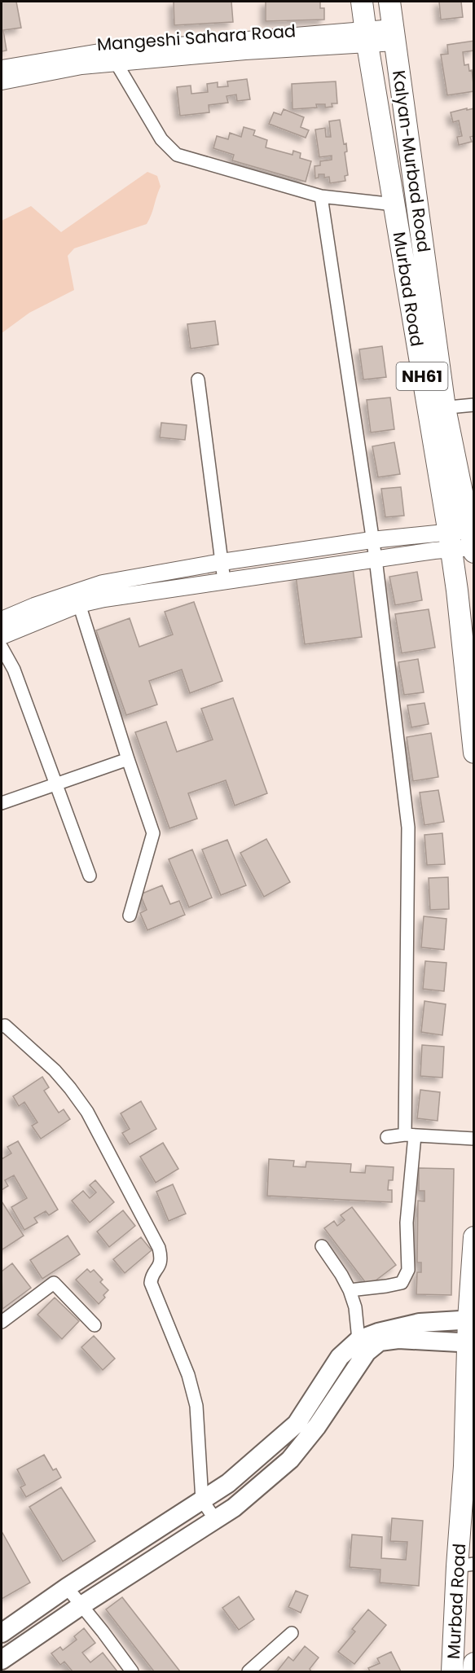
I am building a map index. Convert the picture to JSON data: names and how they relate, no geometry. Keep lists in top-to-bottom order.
{
  "streets": {
    "highway": ["Kalyan-Murbad Road", "Murbad Road", "NH61"],
    "street": ["Mangeshi Sahara Road"]
  },
  "crossings": [
    ["Mangeshi Sahara Road", "Kalyan-Murbad Road"],
    ["Mangeshi Sahara Road", "Murbad Road"],
    ["Kalyan-Murbad Road", "Murbad Road"],
    ["Kalyan-Murbad Road", "NH61"]
  ]
}
